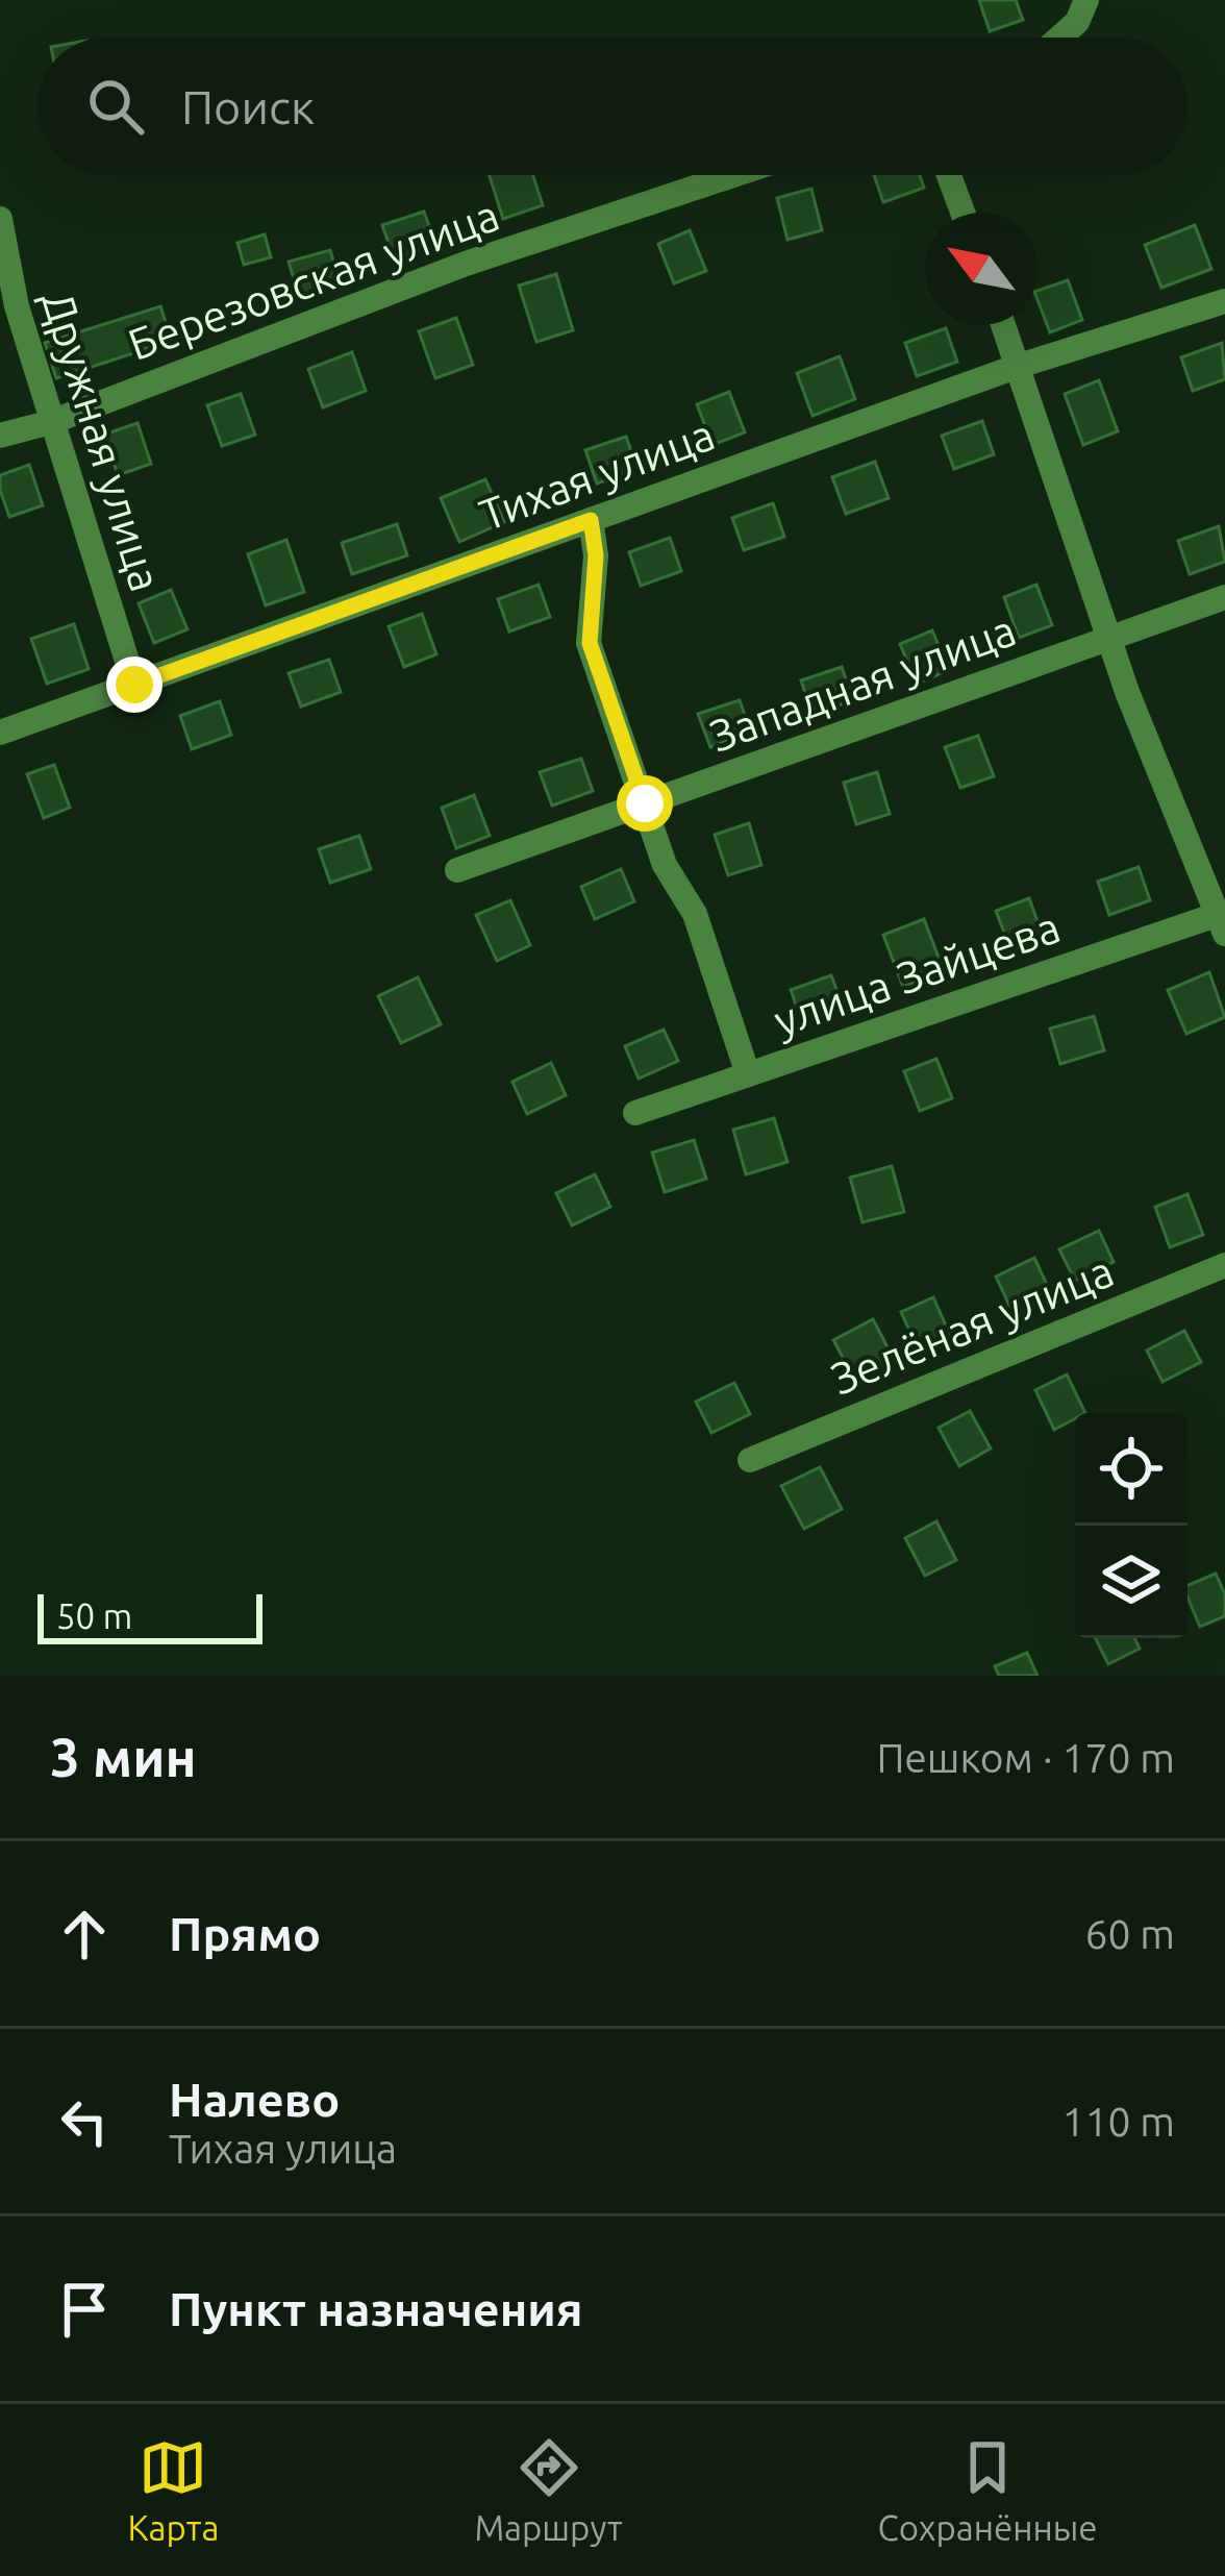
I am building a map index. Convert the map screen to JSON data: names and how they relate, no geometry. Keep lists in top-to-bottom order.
{
  "streets": {
    "street": [
      "Березовская улица",
      "Дружная улица",
      "Тихая улица",
      "Западная улица",
      "улица Зайцева",
      "Зелёная улица"
    ]
  },
  "crossings": [
    ["Березовская улица", "Дружная улица"],
    ["Дружная улица", "Тихая улица"]
  ],
  "scale_bar": "50 m",
  "north": "top left",
  "page": {
    "search": "Поиск",
    "scale": "50 m",
    "heading": ["3 мин", "Пешком · 170 m"],
    "list": [
      ["Прямо", "60 m"],
      ["Налево", "Тихая улица", "110 m"],
      "Пункт назначения"
    ],
    "nav": ["Карта", "Маршрут", "Сохранённые"]
  }
}
